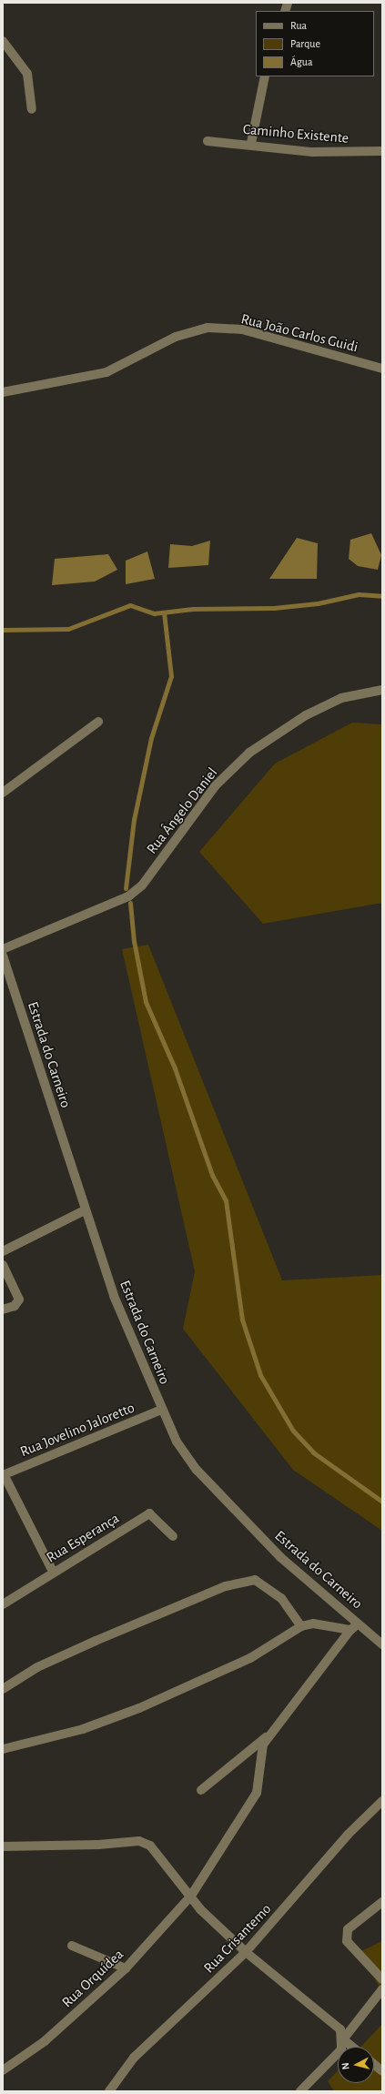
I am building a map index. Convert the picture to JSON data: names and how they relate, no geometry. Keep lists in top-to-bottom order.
{
  "streets": {
    "street": [
      "Caminho Existente",
      "Rua João Carlos Guidi",
      "Rua Ângelo Daniel",
      "Estrada do Carneiro",
      "Rua Jovelino Jaloretto",
      "Rua Esperança",
      "Rua Crisantemo",
      "Rua Orquídea"
    ]
  },
  "crossings": [
    ["Estrada do Carneiro", "Rua Jovelino Jaloretto"]
  ],
  "legend": ["Rua", "Parque", "Água"],
  "north": "left"
}
